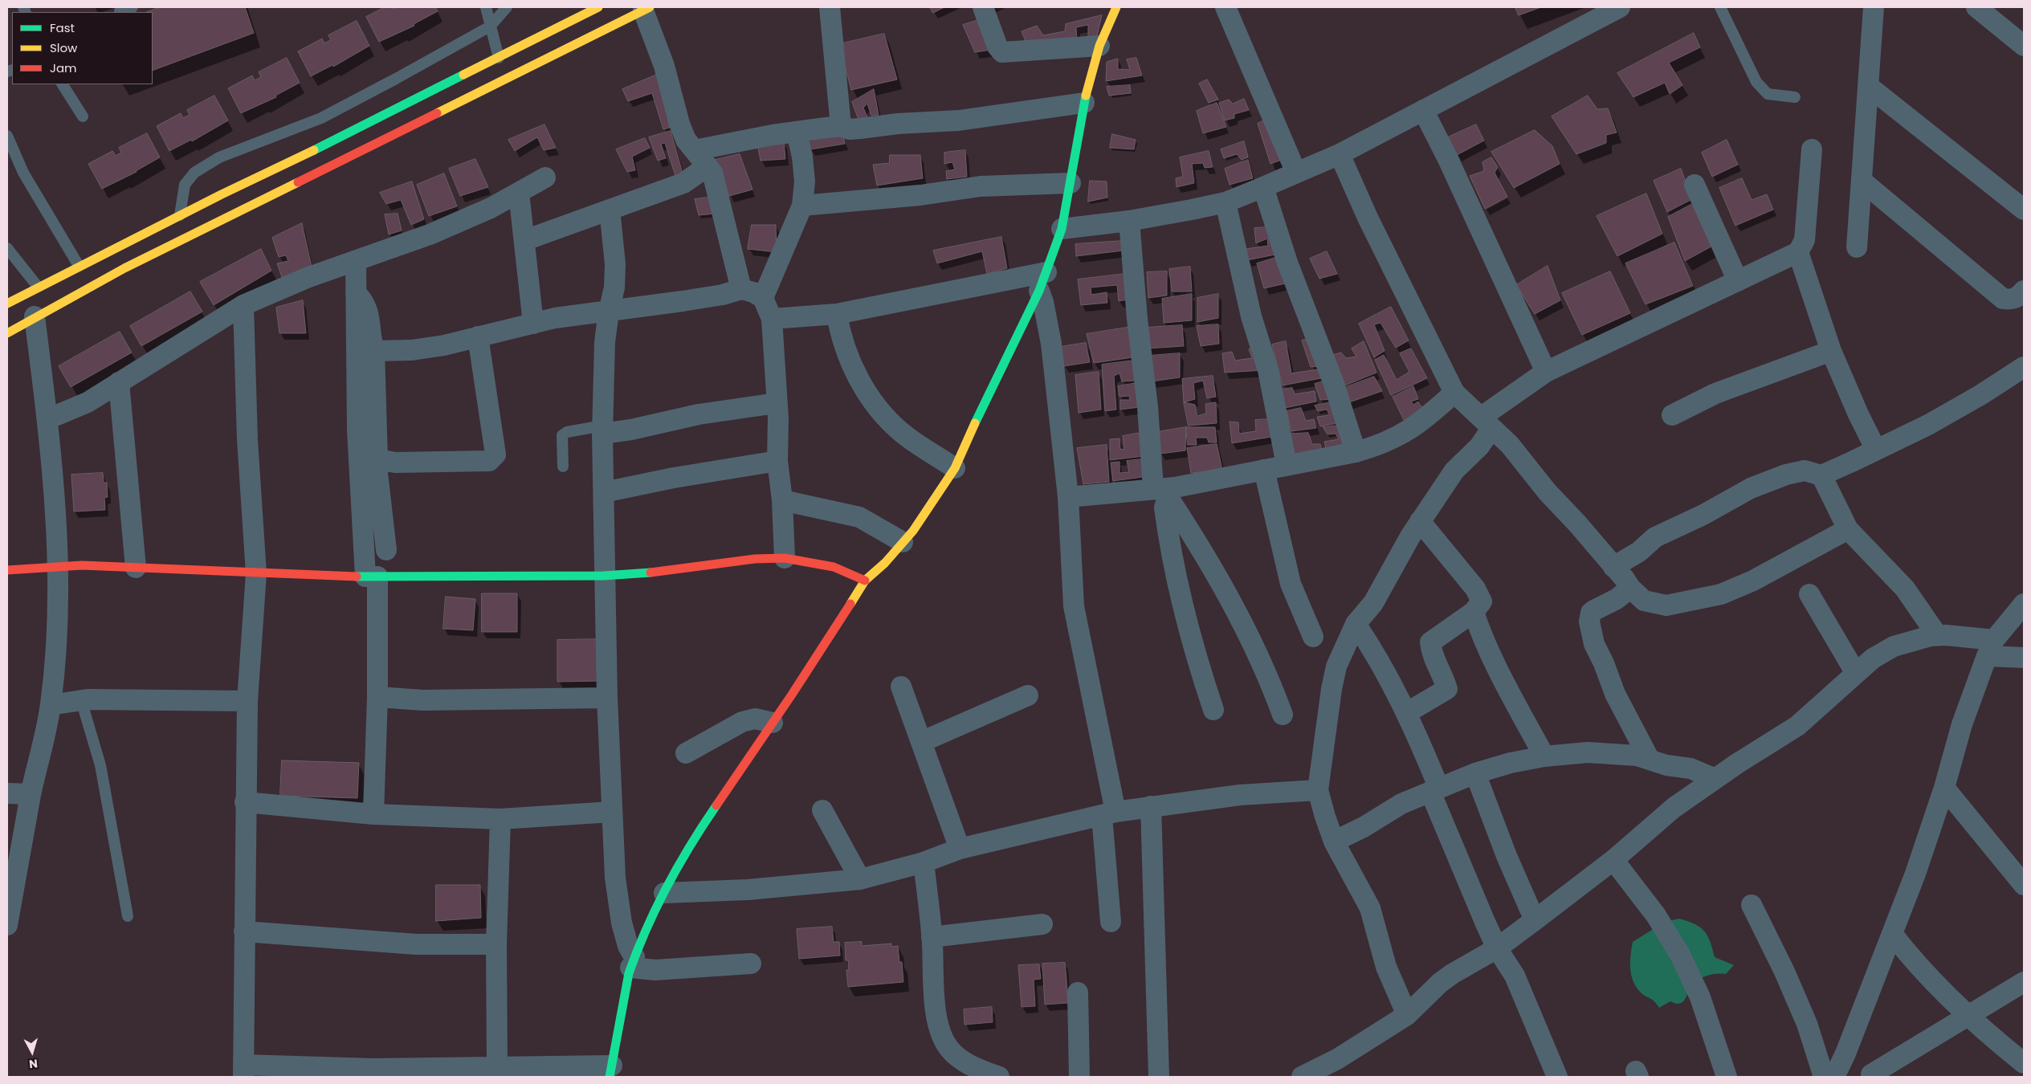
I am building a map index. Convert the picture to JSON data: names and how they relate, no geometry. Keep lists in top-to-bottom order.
{
  "legend": ["Fast", "Slow", "Jam"],
  "north": "bottom"
}
